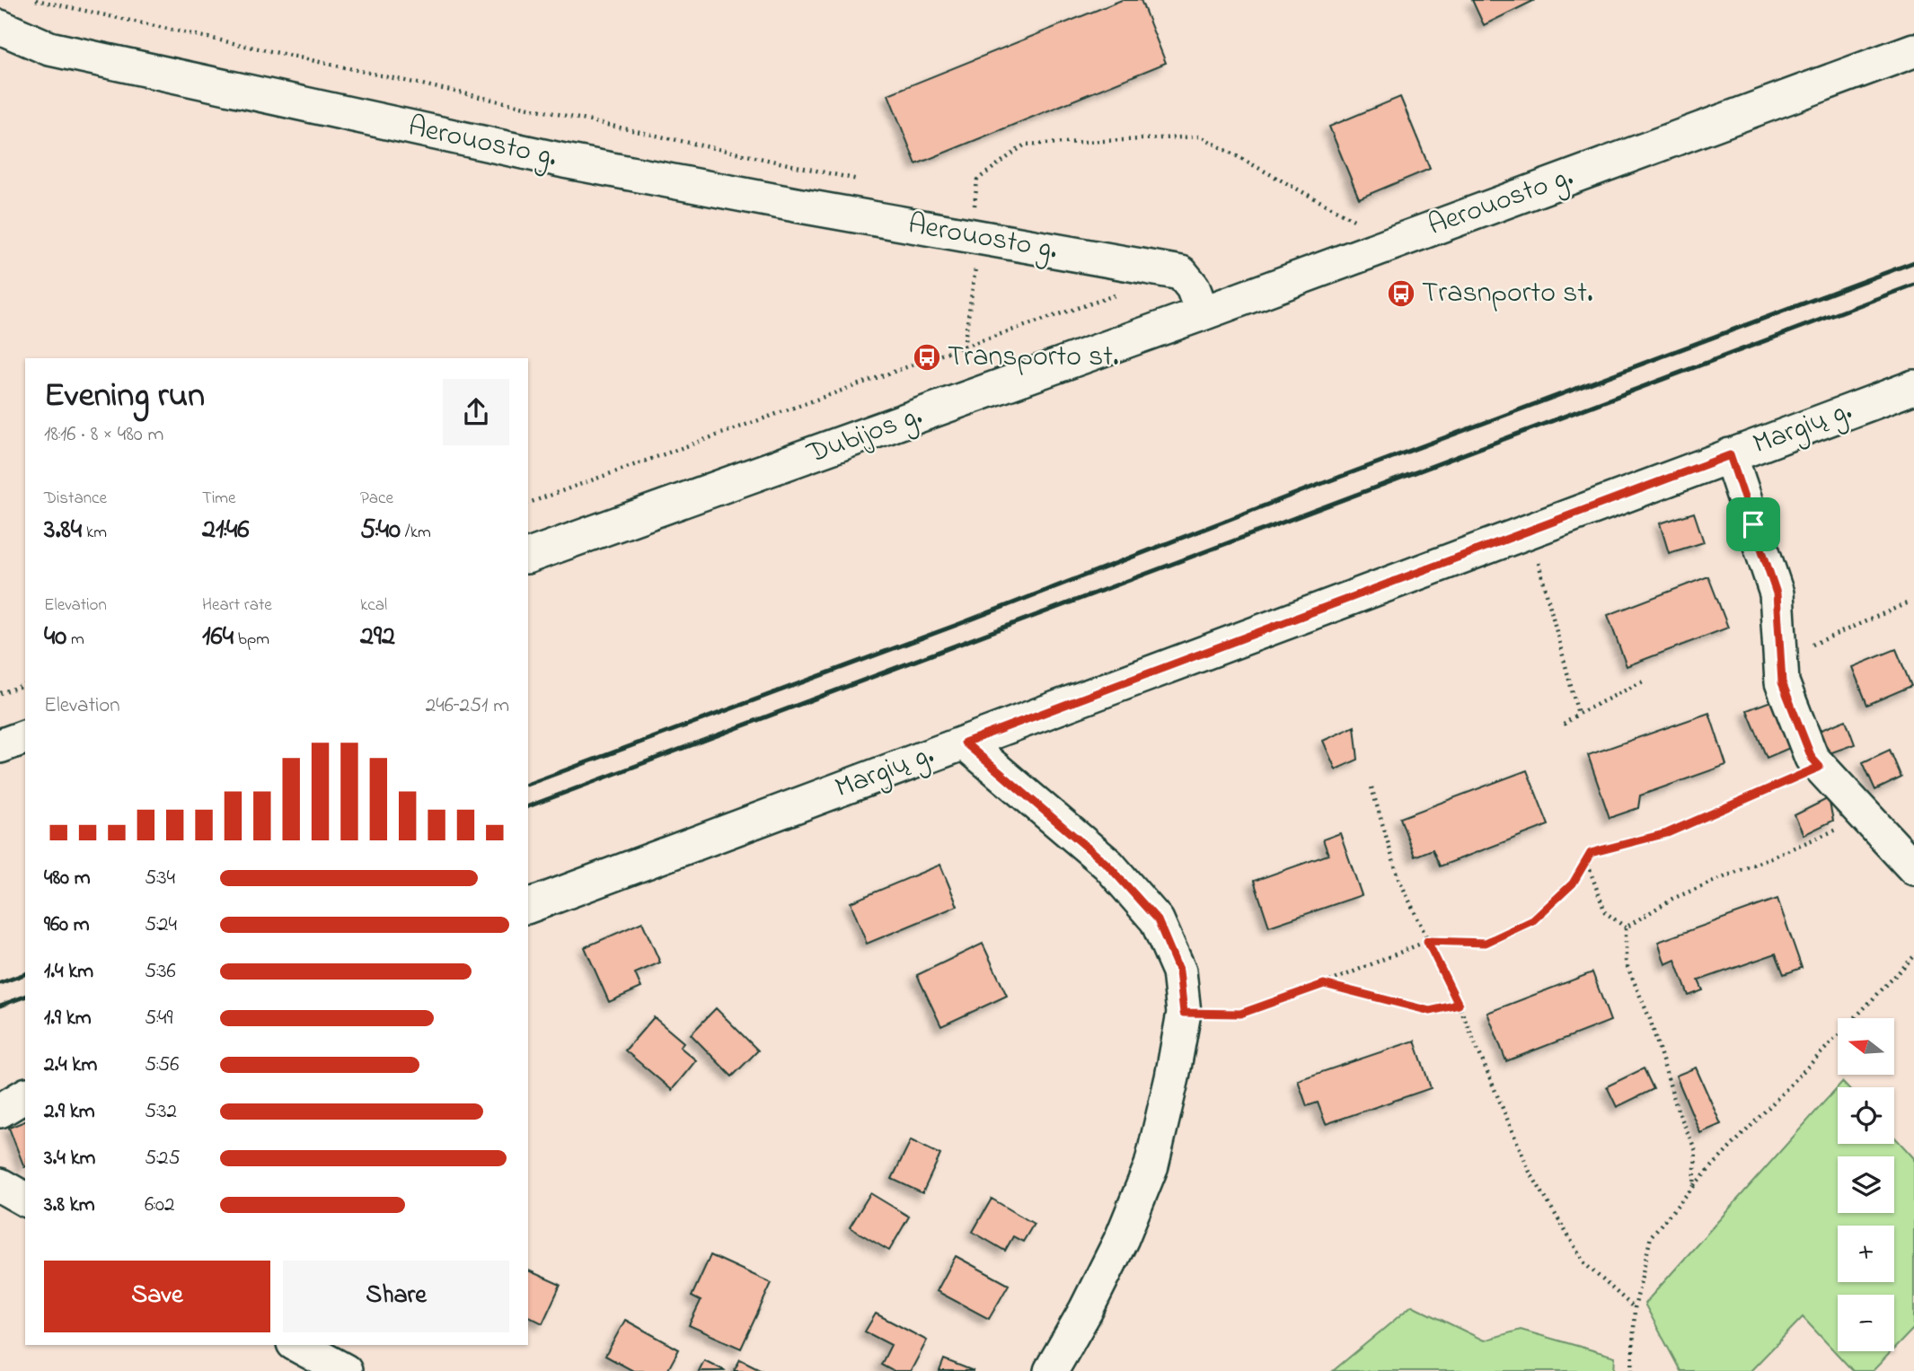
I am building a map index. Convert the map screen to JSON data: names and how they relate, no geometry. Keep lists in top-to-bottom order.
{
  "streets": {
    "street": ["Aerouosto g.", "Margių g.", "Dubijos g."]
  },
  "crossings": [
    ["Aerouosto g.", "Dubijos g."]
  ],
  "places": {
    "bus stop": ["Trasnporto st.", "Transporto st."]
  },
  "north": "left",
  "page": {
    "heading": ["Evening run", "18:16 · 8 × 480 m"],
    "stats": [
      ["Distance", "3.84 km"],
      ["Time", "21:46"],
      ["Pace", "5:40 /km"],
      ["Elevation", "40 m"],
      ["Heart rate", "164 bpm"],
      ["kcal", "292"]
    ],
    "chart": ["Elevation", "246–251 m"],
    "list": [
      {
        "name": "480 m",
        "note": "5:34"
      },
      {
        "name": "960 m",
        "note": "5:24"
      },
      {
        "name": "1.4 km",
        "note": "5:36"
      },
      {
        "name": "1.9 km",
        "note": "5:49"
      },
      {
        "name": "2.4 km",
        "note": "5:56"
      },
      {
        "name": "2.9 km",
        "note": "5:32"
      },
      {
        "name": "3.4 km",
        "note": "5:25"
      },
      {
        "name": "3.8 km",
        "note": "6:02"
      }
    ],
    "map_buttons": ["+", "−"],
    "buttons": ["Save", "Share"]
  }
}
